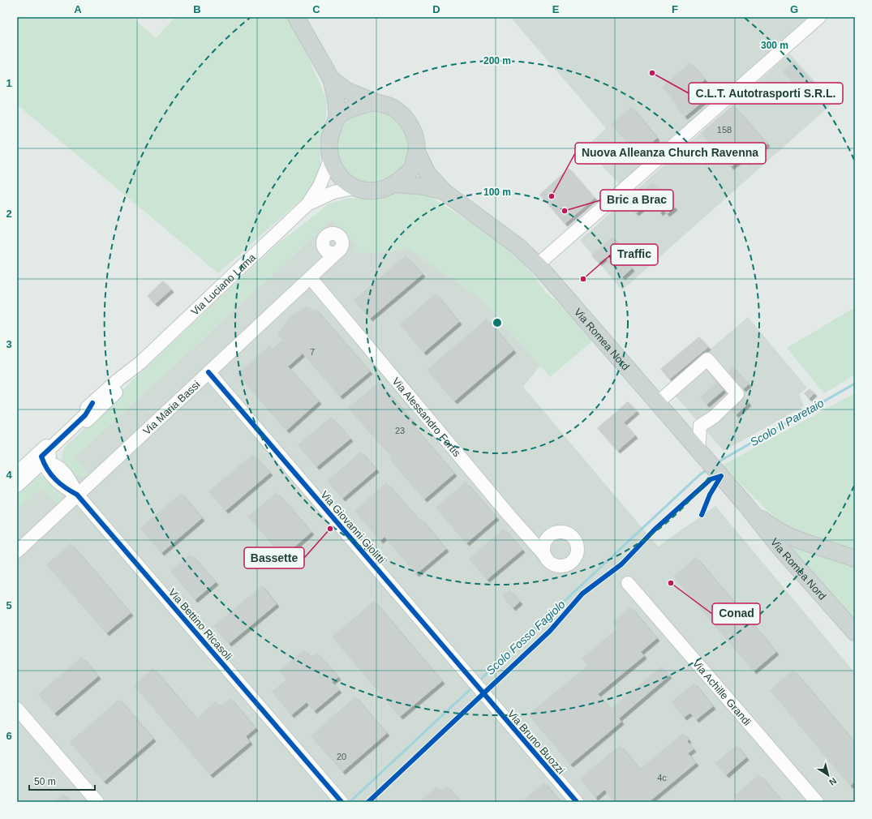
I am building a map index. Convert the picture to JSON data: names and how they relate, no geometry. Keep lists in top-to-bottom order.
{
  "streets": {
    "main road": ["Via Romea Nord"],
    "street": [
      "Via Luciano Lama",
      "Via Maria Bassi",
      "Via Alessandro Fortis",
      "Via Giovanni Giolitti",
      "Via Bettino Ricasoli",
      "Via Achille Grandi",
      "Via Bruno Buozzi"
    ]
  },
  "crossings": [
    ["Via Luciano Lama", "Via Romea Nord"],
    ["Via Maria Bassi", "Via Alessandro Fortis"],
    ["Via Maria Bassi", "Via Giovanni Giolitti"],
    ["Via Maria Bassi", "Via Bettino Ricasoli"],
    ["Via Giovanni Giolitti", "Via Bruno Buozzi"]
  ],
  "water": ["Scolo Il Paretaio", "Scolo Fosso Fagiolo"],
  "places": [
    "C.L.T. Autotrasporti S.R.L.",
    "Nuova Alleanza Church Ravenna",
    "Bric a Brac",
    "Traffic",
    "Bassette",
    "Conad"
  ],
  "house_numbers": [
    "158",
    "7",
    "23",
    "20",
    "4c"
  ],
  "scale_bar": "50 m",
  "north": "bottom right",
  "grid": {
    "columns": [
      "A",
      "B",
      "C",
      "D",
      "E",
      "F",
      "G"
    ],
    "rows": [
      "1",
      "2",
      "3",
      "4",
      "5",
      "6"
    ]
  },
  "rings": ["300 m", "200 m", "100 m"]
}
